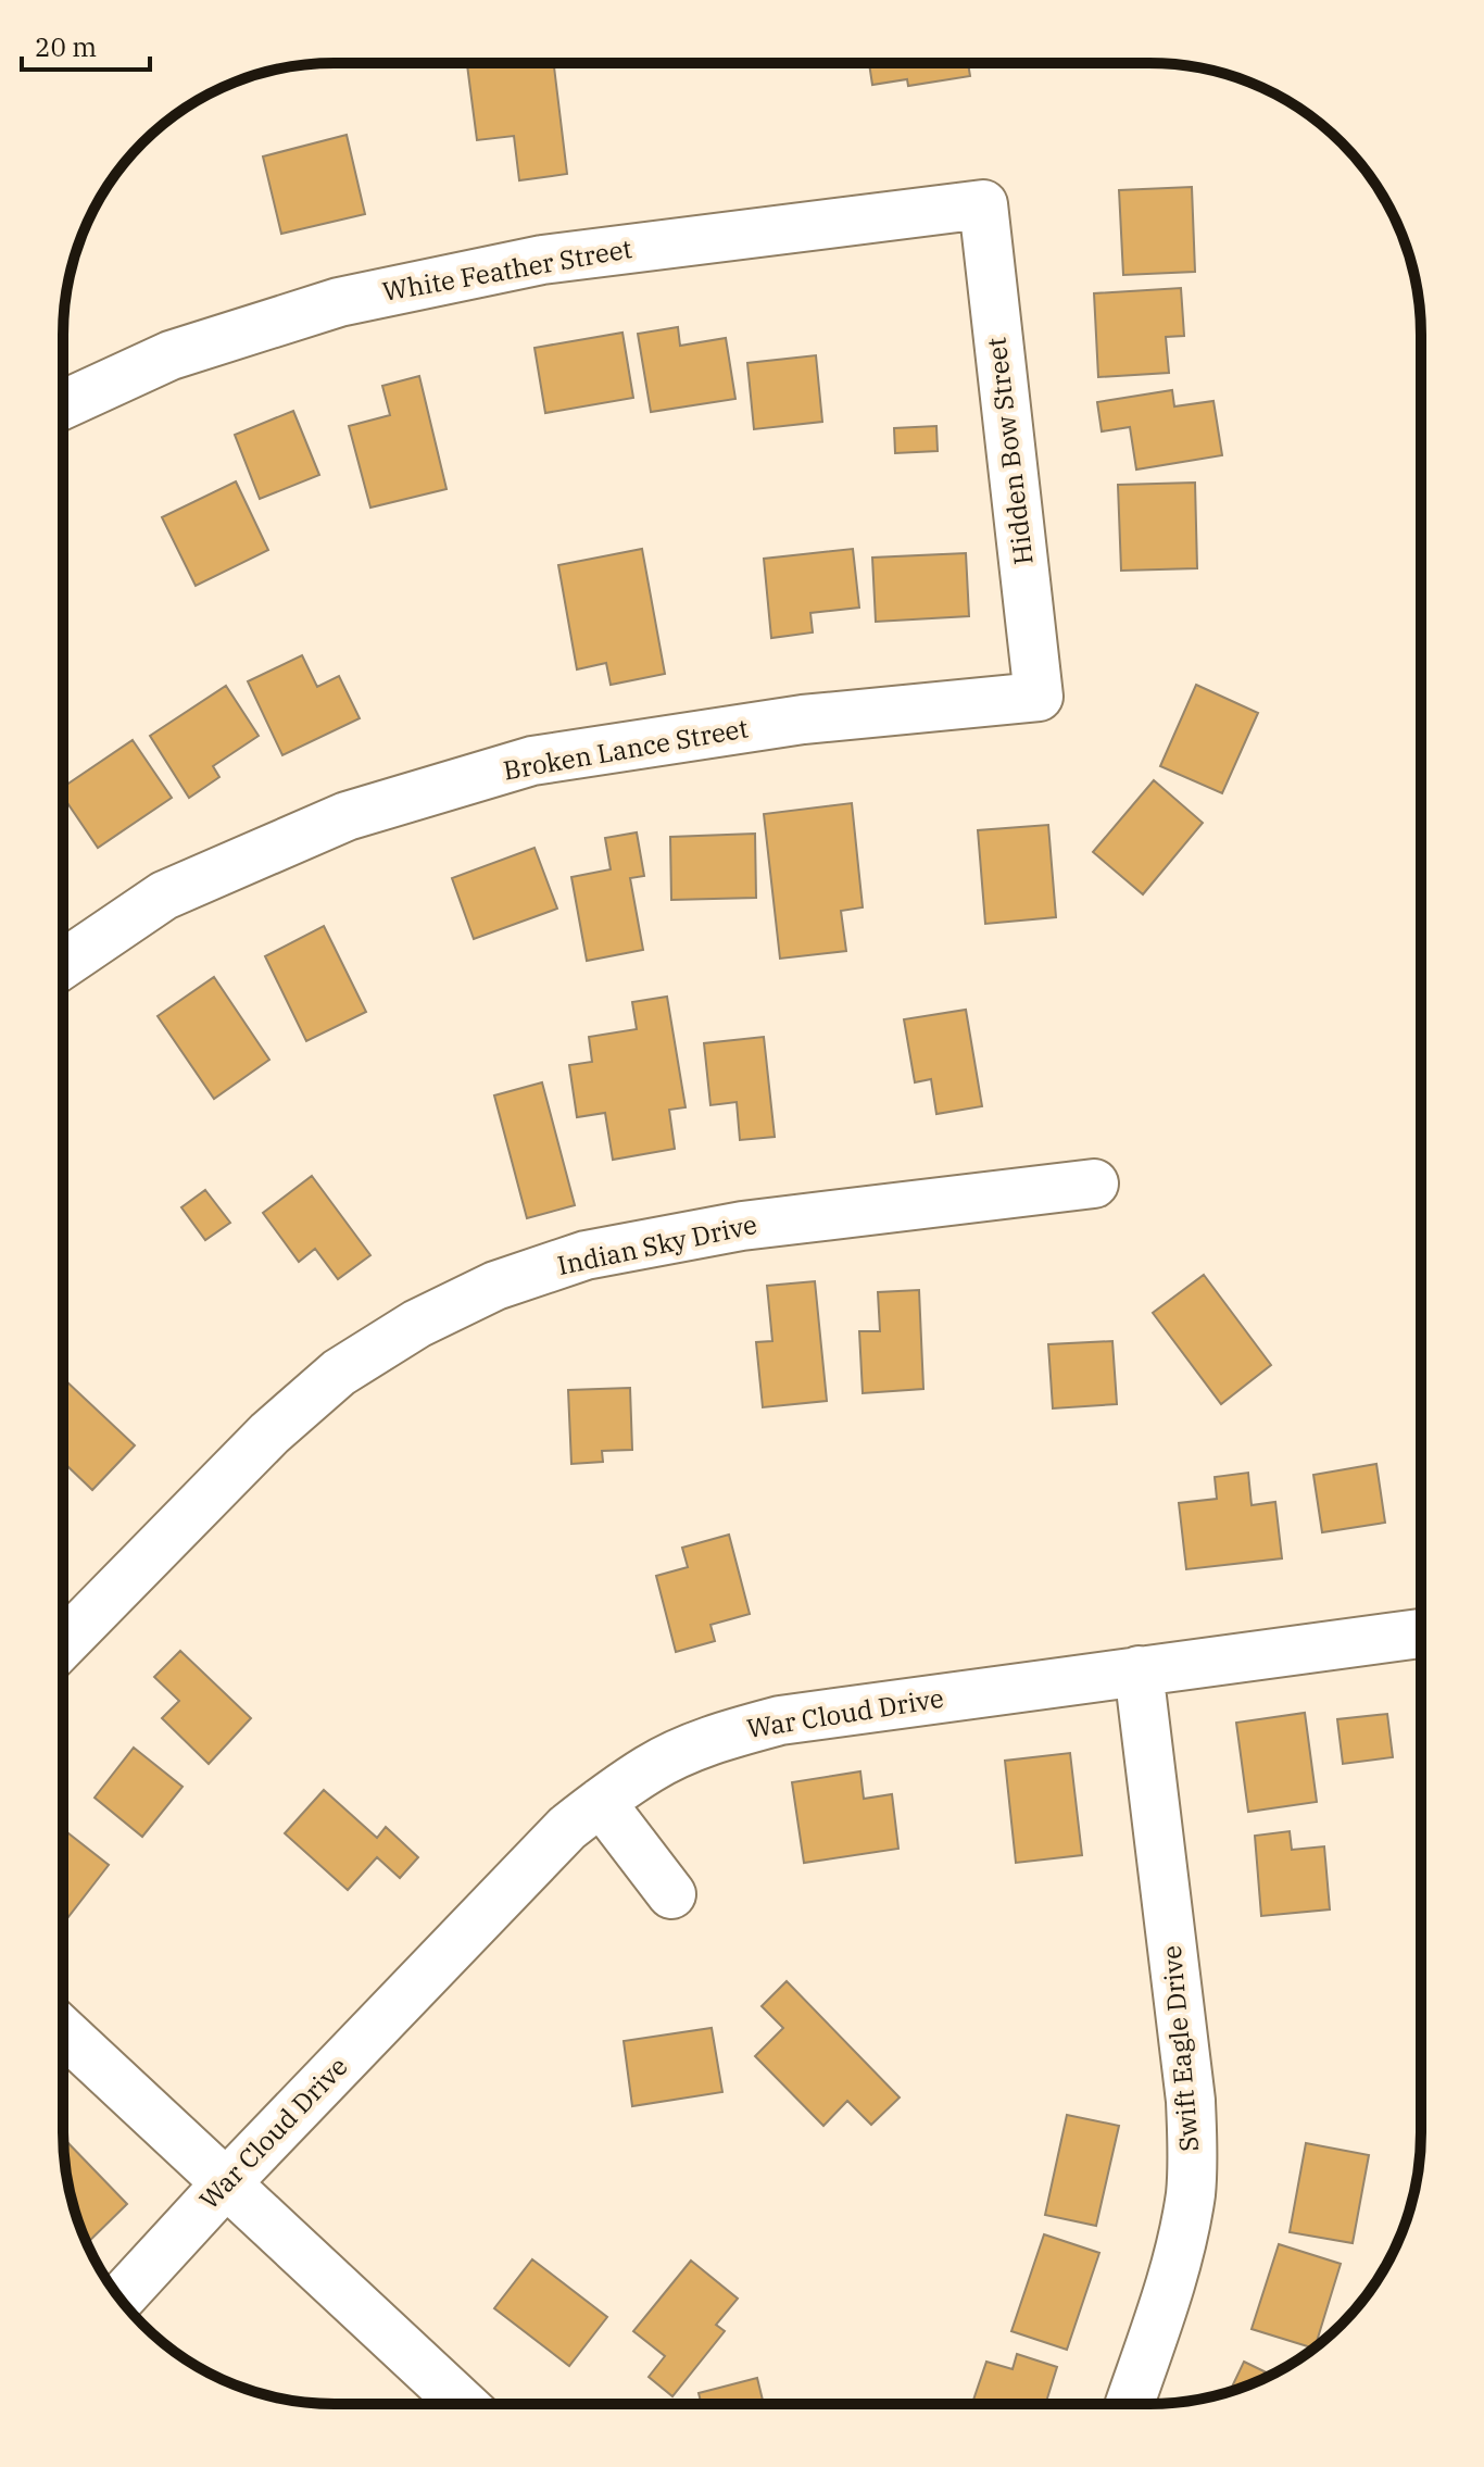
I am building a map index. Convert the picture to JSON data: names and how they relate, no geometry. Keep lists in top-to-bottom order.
{
  "streets": {
    "street": [
      "White Feather Street",
      "Hidden Bow Street",
      "Broken Lance Street",
      "Indian Sky Drive",
      "War Cloud Drive",
      "Swift Eagle Drive"
    ]
  },
  "crossings": [
    ["White Feather Street", "Hidden Bow Street"],
    ["Hidden Bow Street", "Broken Lance Street"],
    ["War Cloud Drive", "Swift Eagle Drive"]
  ],
  "scale_bar": "20 m"
}
